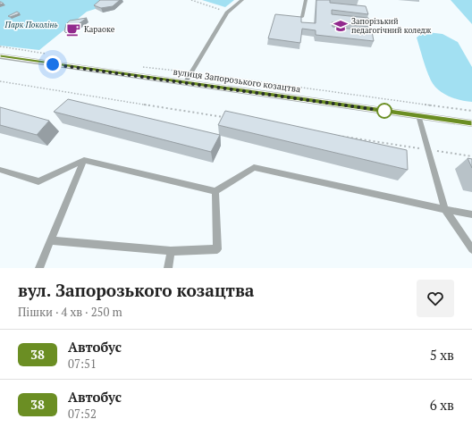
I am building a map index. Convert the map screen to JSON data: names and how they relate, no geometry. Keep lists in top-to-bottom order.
{
  "streets": {
    "street": ["вулиця Запорозького козацтва"]
  },
  "parks": ["Парк Поколінь"],
  "places": {
    "school or university": ["Запорізький педагогічний коледж"],
    "cafe": ["Караоке"]
  },
  "lines": ["bus line 38"],
  "page": {
    "heading": ["вул. Запорозького козацтва", "Пішки · 4 хв · 250 m"],
    "list": [
      {
        "mark": "38",
        "name": "Автобус",
        "note": "07:51",
        "value": "5 хв"
      },
      {
        "mark": "38",
        "name": "Автобус",
        "note": "07:52",
        "value": "6 хв"
      }
    ]
  }
}
